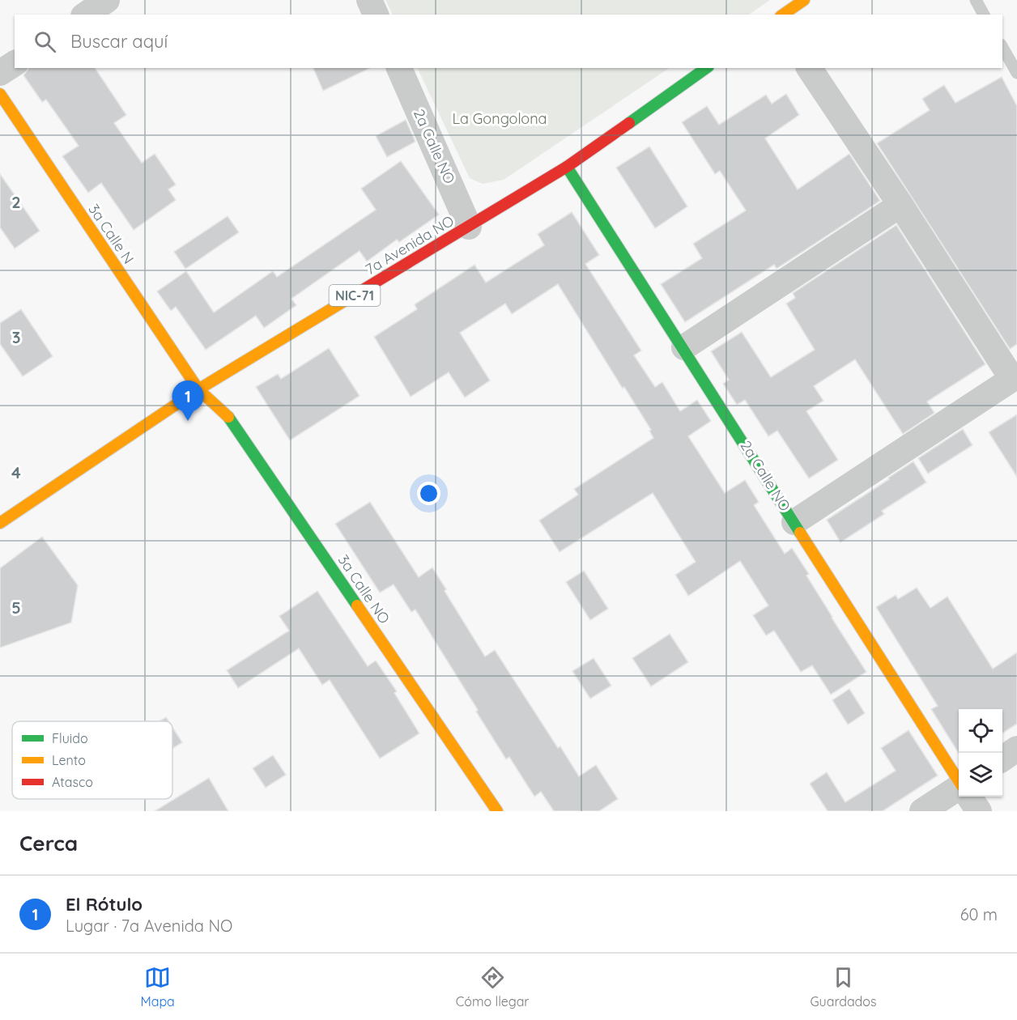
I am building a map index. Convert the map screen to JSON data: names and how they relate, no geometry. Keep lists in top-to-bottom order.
{
  "streets": {
    "main road": [
      "2a Calle NO",
      "3a Calle N",
      "7a Avenida NO",
      "NIC-71",
      "3a Calle NO"
    ]
  },
  "crossings": [
    ["2a Calle NO", "7a Avenida NO"],
    ["3a Calle N", "7a Avenida NO"],
    ["3a Calle N", "3a Calle NO"],
    ["7a Avenida NO", "3a Calle NO"]
  ],
  "parks": ["La Gongolona"],
  "legend": ["Fluido", "Lento", "Atasco"],
  "page": {
    "search": "Buscar aquí",
    "pins": "1",
    "heading": "Cerca",
    "list": [
      {
        "mark": "1",
        "name": "El Rótulo",
        "note": "Lugar · 7a Avenida NO",
        "value": "60 m"
      }
    ],
    "nav": ["Mapa", "Cómo llegar", "Guardados"]
  },
  "grid": {
    "rows": [
      "2",
      "3",
      "4",
      "5"
    ]
  }
}
